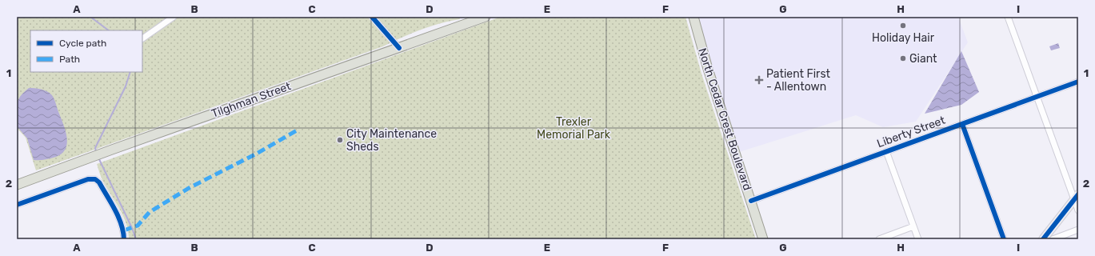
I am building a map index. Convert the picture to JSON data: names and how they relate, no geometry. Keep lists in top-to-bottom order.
{
  "streets": {
    "main road": ["Tilghman Street", "North Cedar Crest Boulevard"],
    "street": ["Liberty Street"]
  },
  "crossings": [
    ["North Cedar Crest Boulevard", "Liberty Street"]
  ],
  "parks": ["Trexler Memorial Park"],
  "places": {
    "other": ["Holiday Hair", "Giant", "City Maintenance Sheds"],
    "health": ["Patient First - Allentown"]
  },
  "legend": ["Cycle path", "Path"],
  "grid": {
    "columns": [
      "A",
      "B",
      "C",
      "D",
      "E",
      "F",
      "G",
      "H",
      "I"
    ],
    "rows": ["1", "2"]
  }
}
